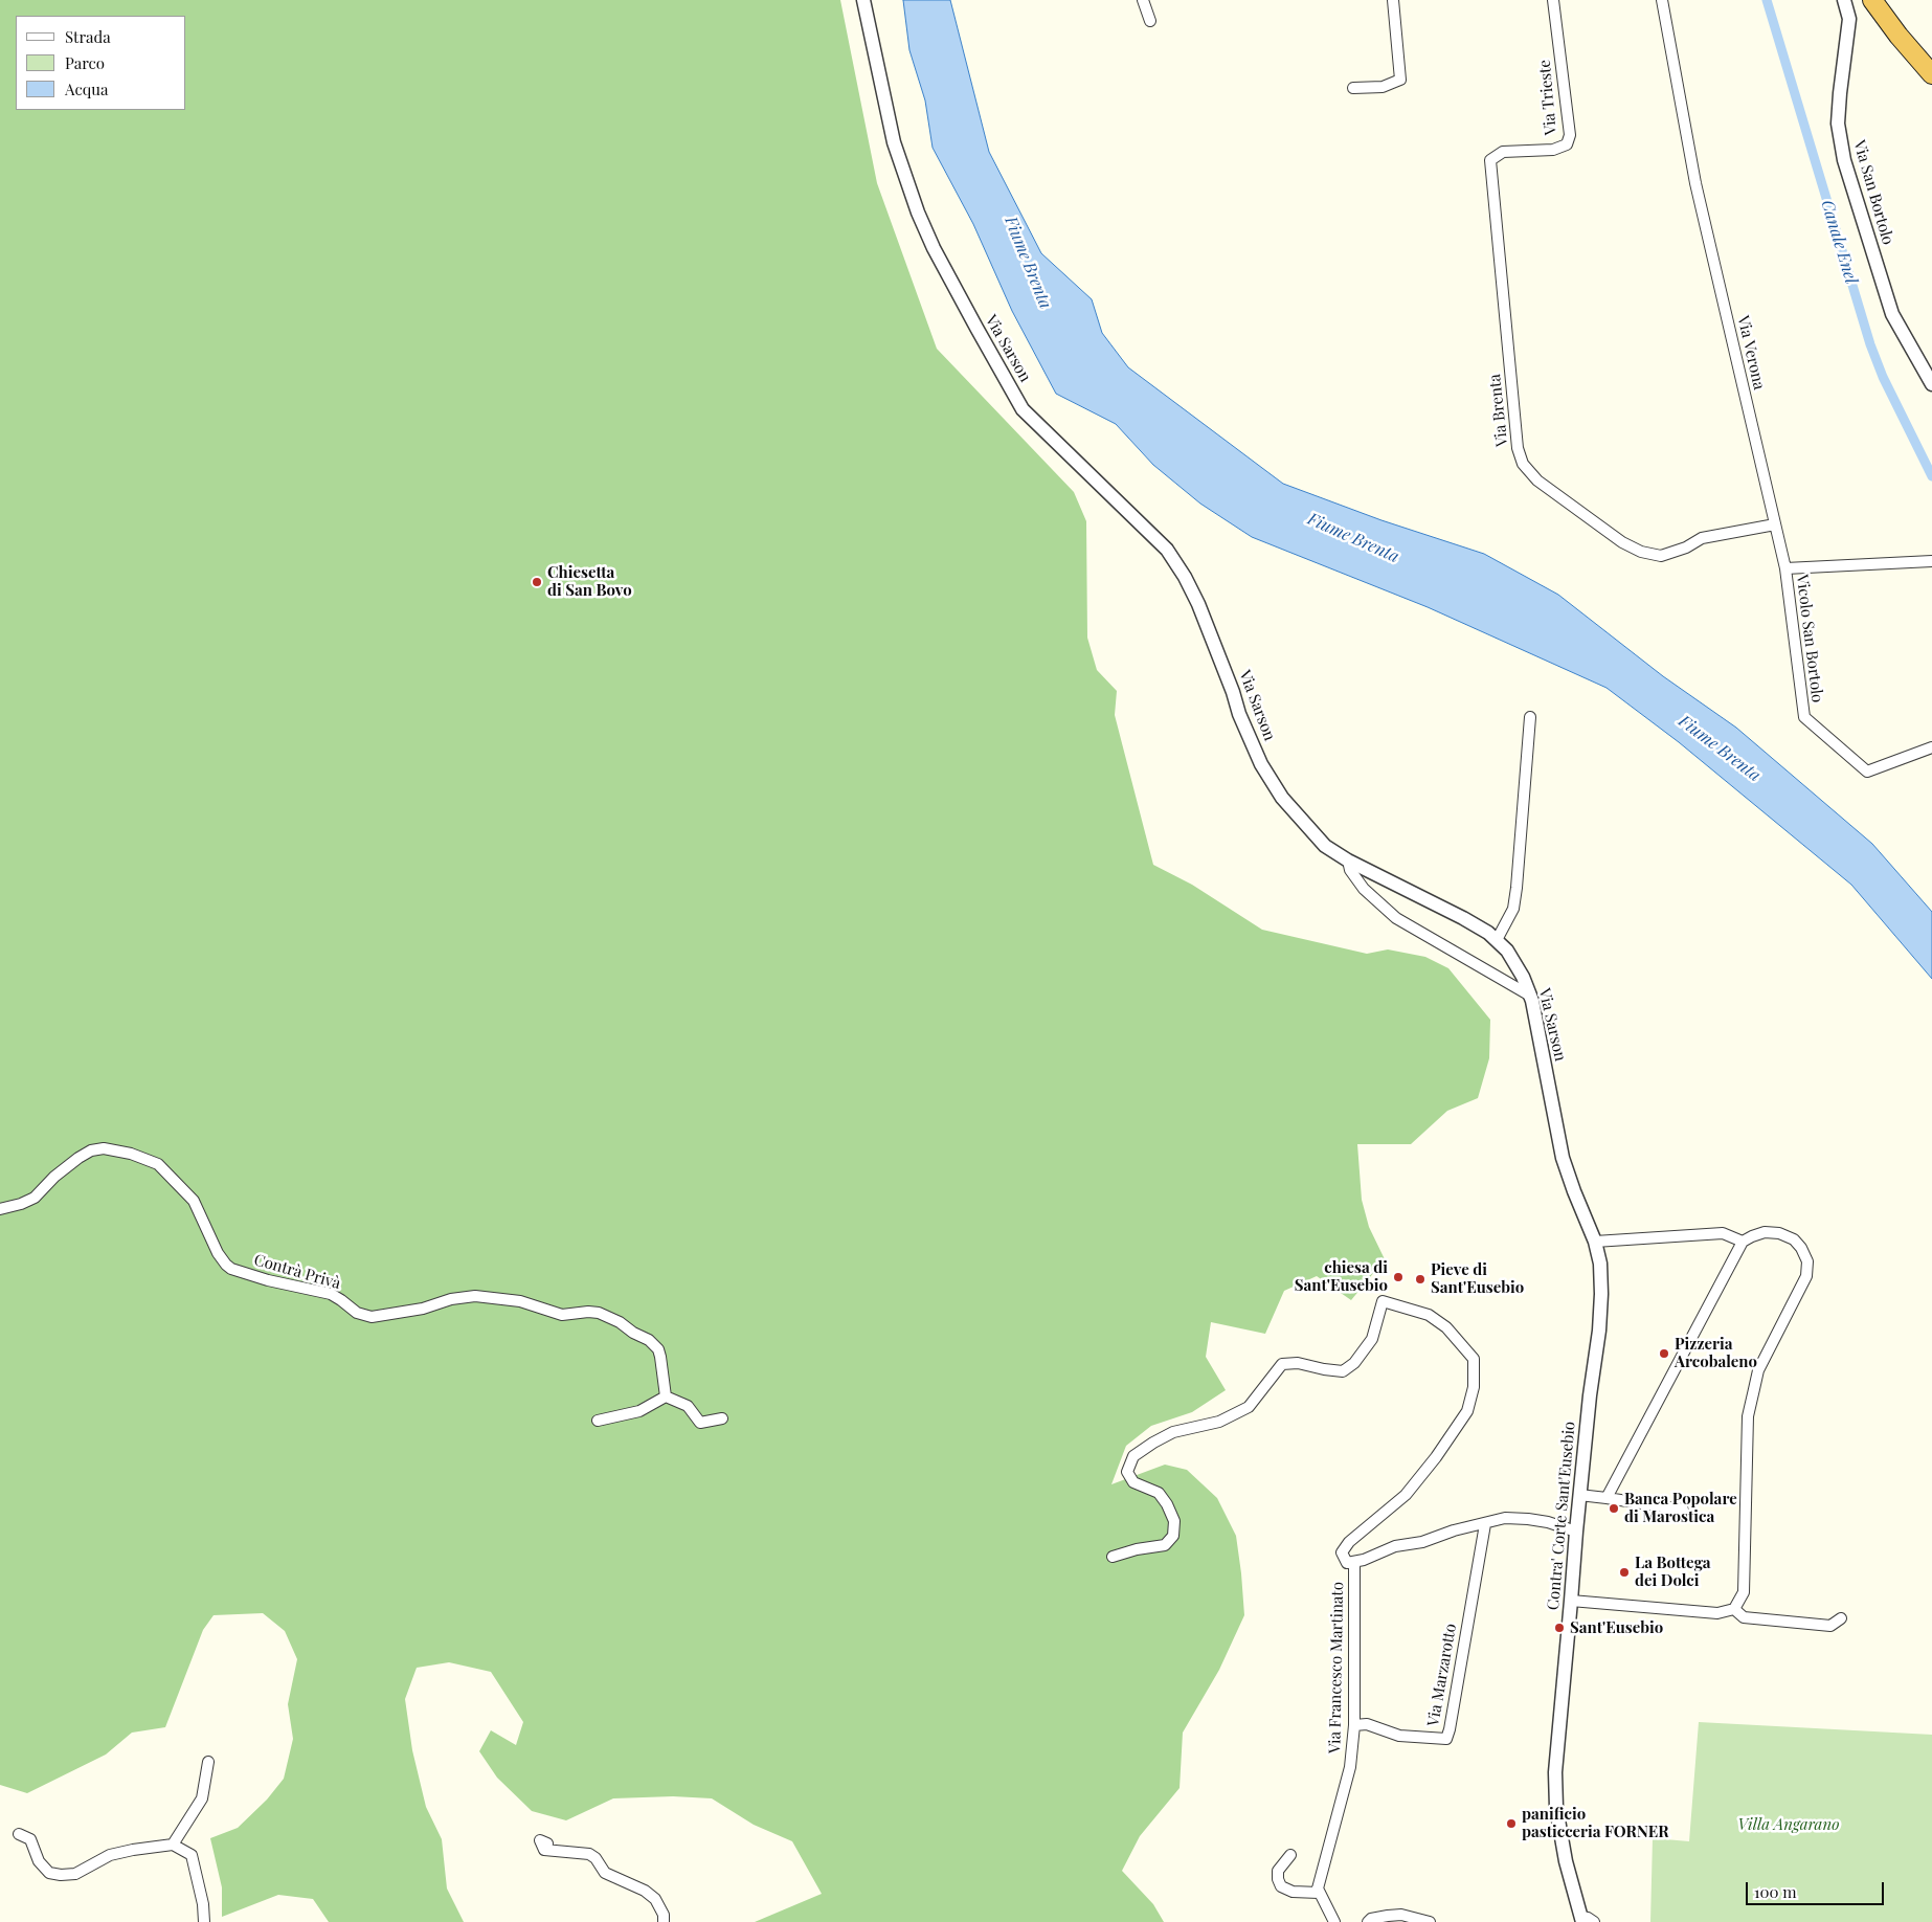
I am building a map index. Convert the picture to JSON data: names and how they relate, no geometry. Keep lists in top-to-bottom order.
{
  "streets": {
    "street": [
      "Via Trieste",
      "Via San Bortolo",
      "Via Sarson",
      "Via Verona",
      "Via Brenta",
      "Vicolo San Bortolo",
      "Contrà Privà",
      "Contra' Corte Sant'Eusebio",
      "Via Francesco Martinato",
      "Via Marzarotto"
    ]
  },
  "crossings": [
    ["Via Trieste", "Via Brenta"],
    ["Via Sarson", "Contra' Corte Sant'Eusebio"],
    ["Via Verona", "Via Brenta"],
    ["Via Verona", "Vicolo San Bortolo"],
    ["Via Francesco Martinato", "Via Marzarotto"]
  ],
  "water": ["Canale Enel", "Fiume Brenta"],
  "parks": ["Villa Angarano"],
  "places": [
    "Chiesetta di San Bovo",
    "chiesa di Sant'Eusebio",
    "Pieve di Sant'Eusebio",
    "Pizzeria Arcobaleno",
    "Banca Popolare di Marostica",
    "La Bottega dei Dolci",
    "Sant'Eusebio",
    "panificio pasticceria FORNER"
  ],
  "legend": ["Strada", "Parco", "Acqua"],
  "scale_bar": "100 m"
}
